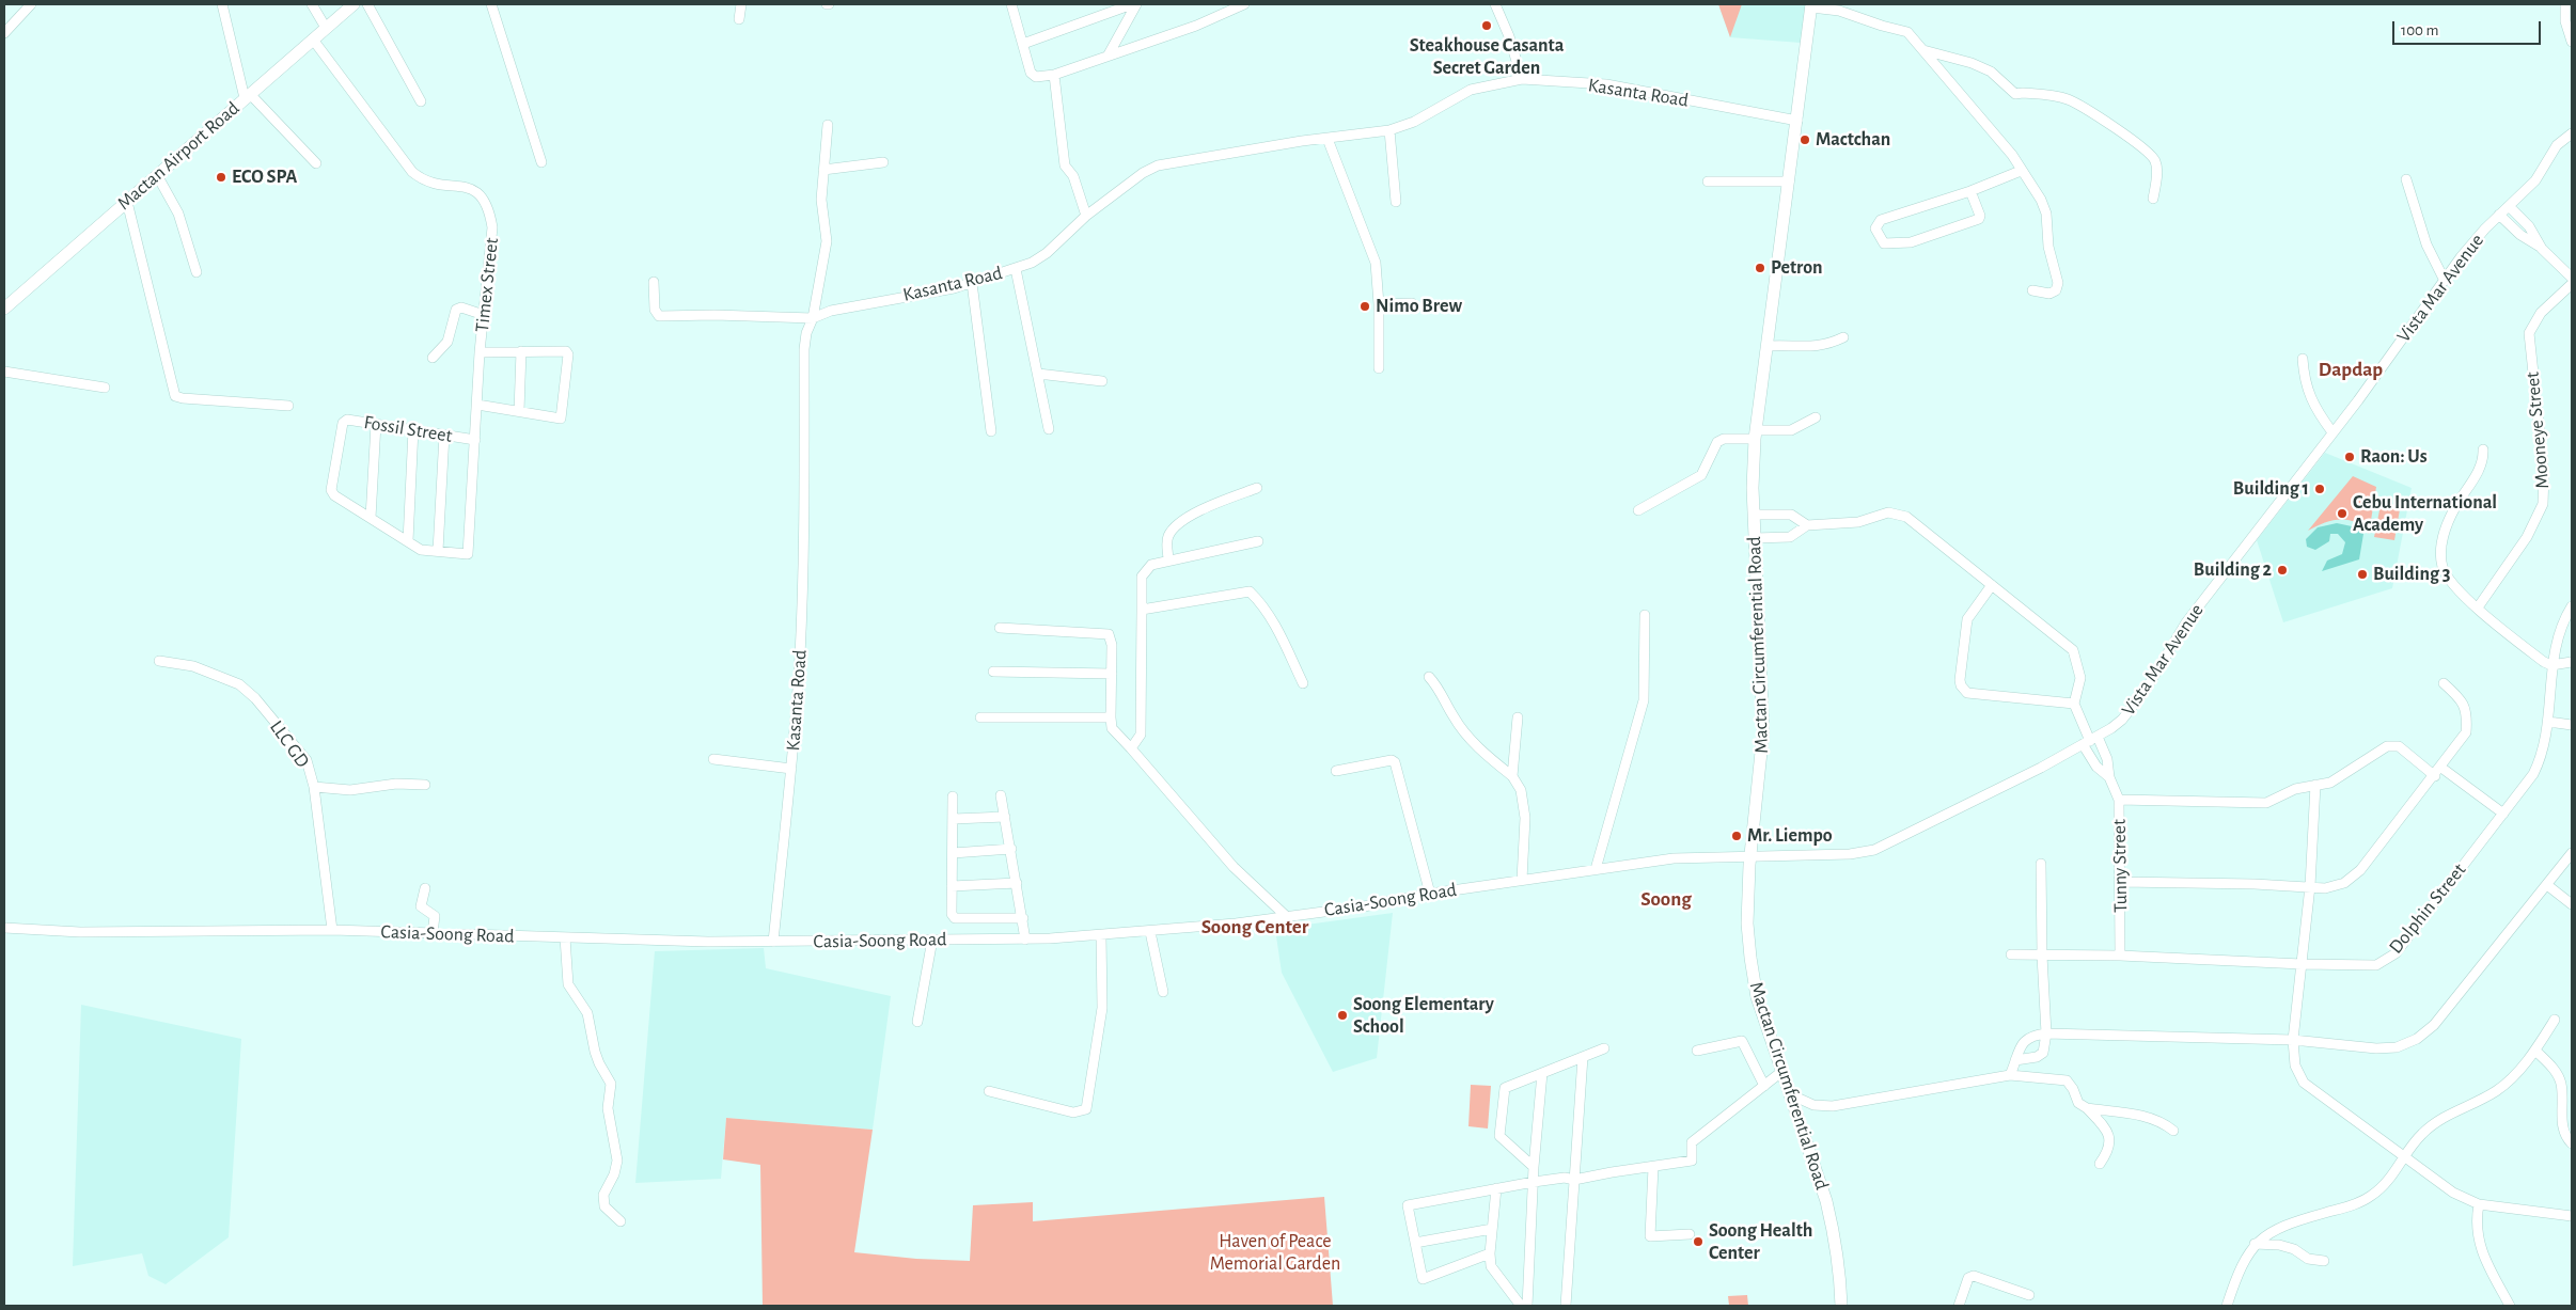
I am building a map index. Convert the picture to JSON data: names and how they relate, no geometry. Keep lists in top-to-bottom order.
{
  "streets": {
    "main road": ["Mactan Airport Road", "Mactan Circumferential Road"],
    "street": [
      "Kasanta Road",
      "Timex Street",
      "Vista Mar Avenue",
      "Fossil Street",
      "Mooneye Street",
      "LLC GD",
      "Tunny Street",
      "Casia-Soong Road",
      "Dolphin Street"
    ]
  },
  "crossings": [
    ["Kasanta Road", "Mactan Circumferential Road"],
    ["Kasanta Road", "Casia-Soong Road"],
    ["Mactan Airport Road", "Timex Street"],
    ["Timex Street", "Fossil Street"],
    ["Vista Mar Avenue", "Mactan Circumferential Road"],
    ["Vista Mar Avenue", "Tunny Street"],
    ["Vista Mar Avenue", "Casia-Soong Road"],
    ["Mactan Circumferential Road", "Casia-Soong Road"],
    ["LLC GD", "Casia-Soong Road"],
    ["Tunny Street", "Dolphin Street"]
  ],
  "districts": ["Dapdap", "Soong", "Soong Center"],
  "parks": ["Haven of Peace Memorial Garden"],
  "places": [
    "Steakhouse Casanta Secret Garden",
    "Mactchan",
    "ECO SPA",
    "Petron",
    "Nimo Brew",
    "Raon: Us",
    "Building 1",
    "Cebu International Academy",
    "Building 2",
    "Building 3",
    "Mr. Liempo",
    "Soong Elementary School",
    "Soong Health Center"
  ],
  "scale_bar": "100 m"
}
